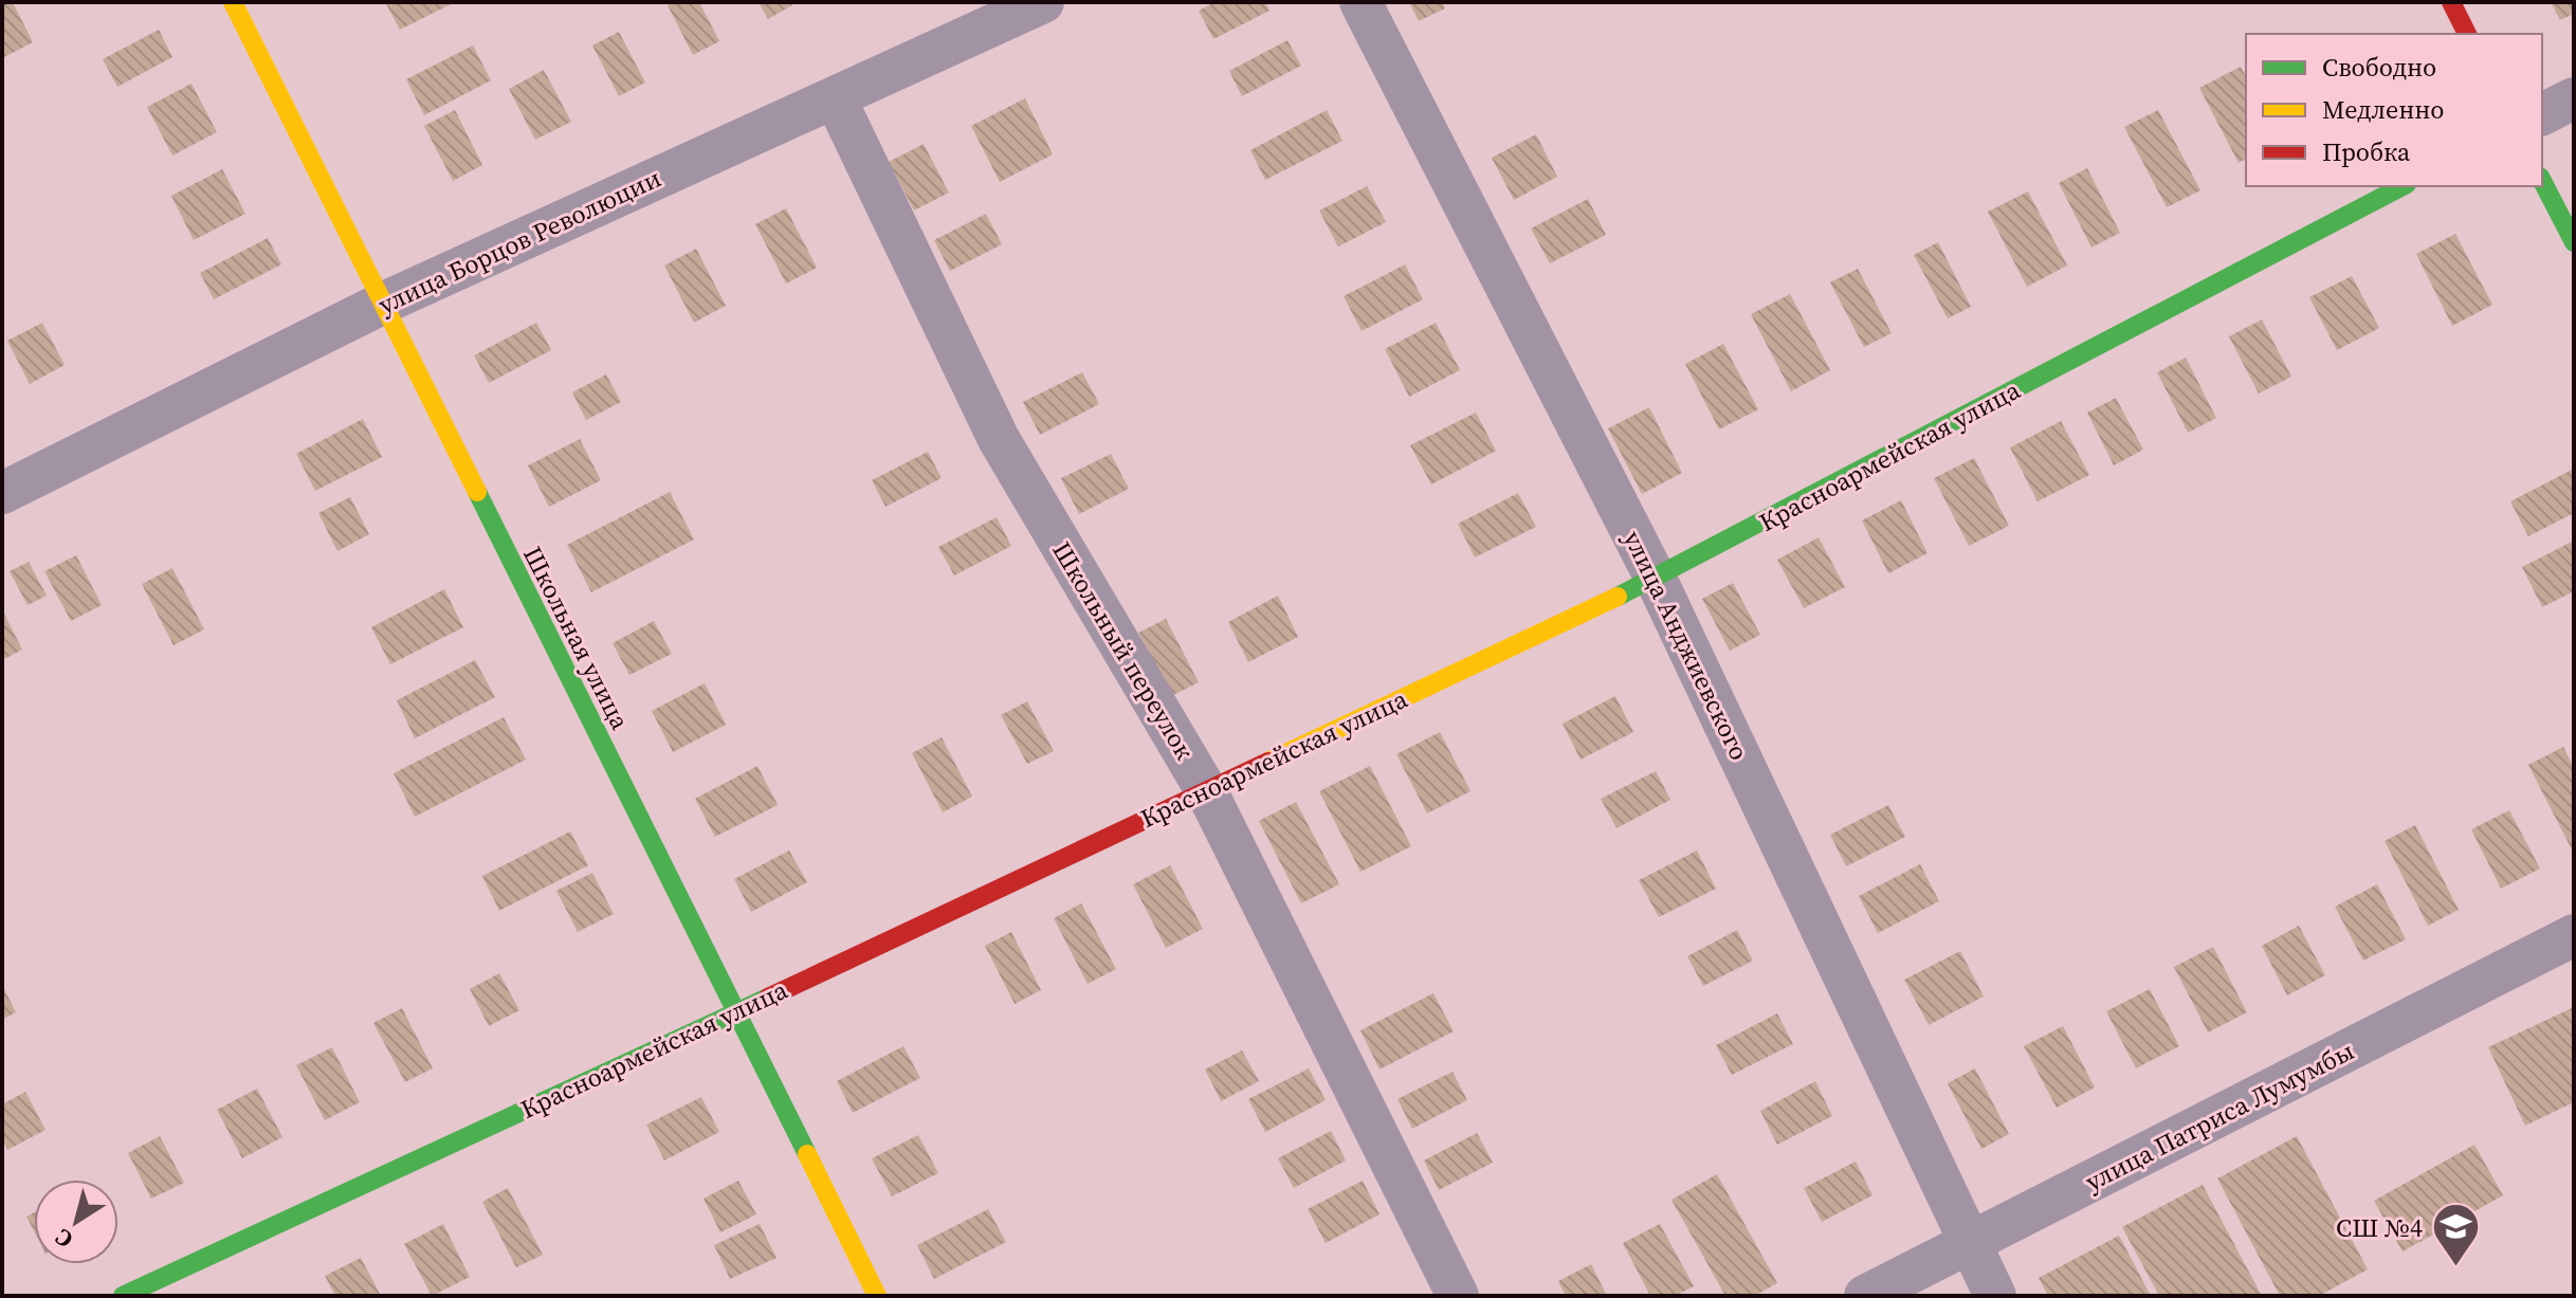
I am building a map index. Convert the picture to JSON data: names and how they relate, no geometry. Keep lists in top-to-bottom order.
{
  "streets": {
    "street": [
      "улица Борцов Революции",
      "Красноармейская улица",
      "Школьная улица",
      "улица Анджиевского",
      "Школьный переулок",
      "улица Патриса Лумумбы"
    ]
  },
  "crossings": [
    ["улица Борцов Революции", "Школьная улица"],
    ["улица Борцов Революции", "Школьный переулок"],
    ["Красноармейская улица", "Школьная улица"],
    ["Красноармейская улица", "улица Анджиевского"],
    ["Красноармейская улица", "Школьный переулок"],
    ["улица Анджиевского", "улица Патриса Лумумбы"]
  ],
  "places": {
    "school or university": ["СШ №4"]
  },
  "legend": ["Свободно", "Медленно", "Пробка"],
  "north": "bottom left"
}
